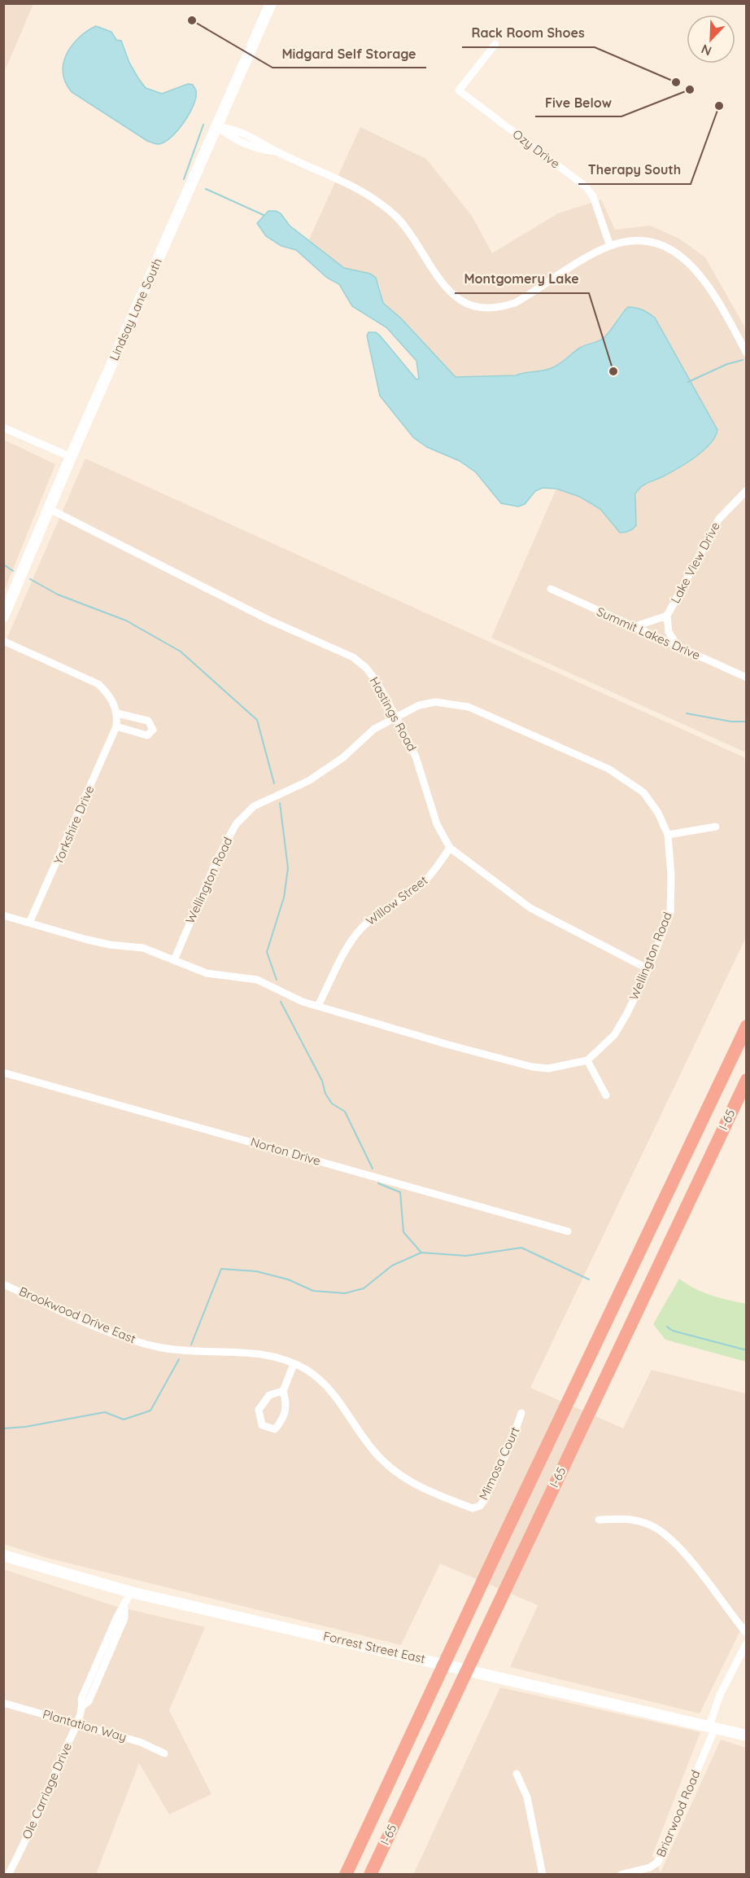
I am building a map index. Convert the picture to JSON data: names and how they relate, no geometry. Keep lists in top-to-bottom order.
{
  "streets": {
    "highway": ["I-65"],
    "street": [
      "Ozy Drive",
      "Lindsay Lane South",
      "Lake View Drive",
      "Summit Lakes Drive",
      "Hastings Road",
      "Yorkshire Drive",
      "Wellington Road",
      "Willow Street",
      "Norton Drive",
      "Brookwood Drive East",
      "Mimosa Court",
      "Forrest Street East",
      "Plantation Way",
      "Ole Carriage Drive",
      "Briarwood Road"
    ]
  },
  "crossings": [
    ["Lindsay Lane South", "Hastings Road"],
    ["Lake View Drive", "Summit Lakes Drive"],
    ["Hastings Road", "Wellington Road"],
    ["Hastings Road", "Willow Street"],
    ["Brookwood Drive East", "Mimosa Court"],
    ["Forrest Street East", "Ole Carriage Drive"],
    ["Forrest Street East", "Briarwood Road"],
    ["Plantation Way", "Ole Carriage Drive"]
  ],
  "places": [
    "Midgard Self Storage",
    "Rack Room Shoes",
    "Five Below",
    "Therapy South",
    "Montgomery Lake"
  ],
  "north": "bottom left"
}
